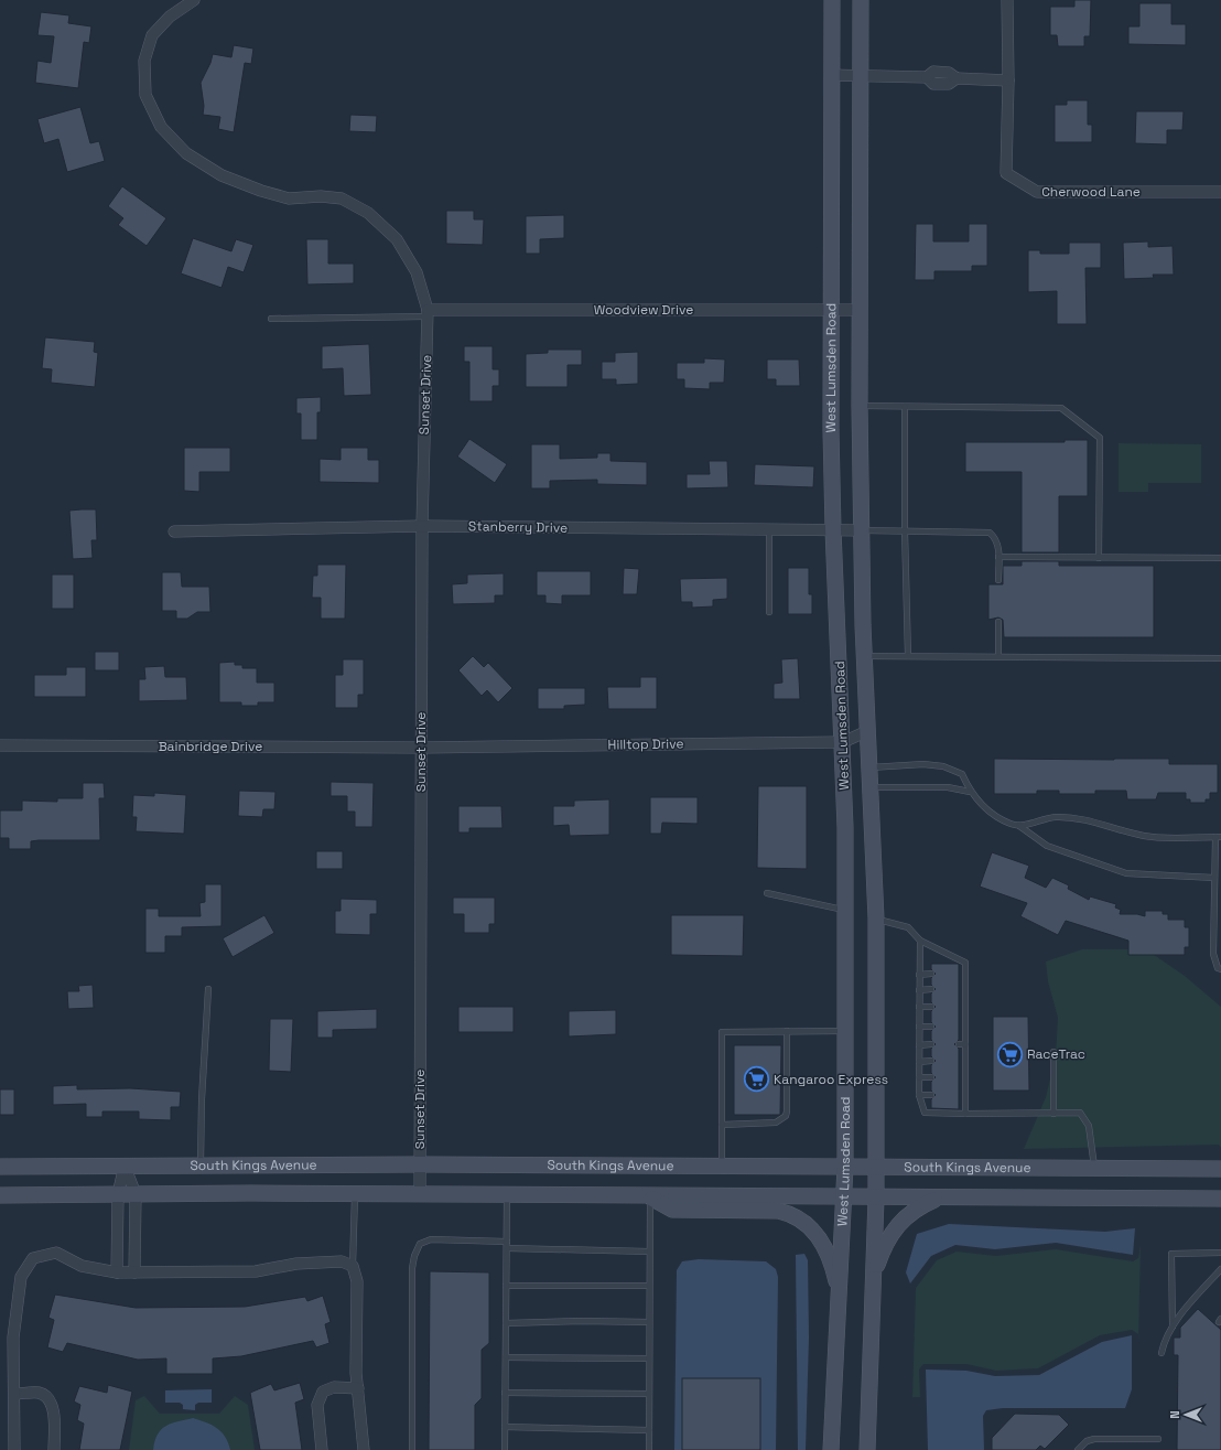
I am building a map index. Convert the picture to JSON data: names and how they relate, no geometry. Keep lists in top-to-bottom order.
{
  "streets": {
    "main road": ["West Lumsden Road", "South Kings Avenue"],
    "street": [
      "Cherwood Lane",
      "Woodview Drive",
      "Sunset Drive",
      "Stanberry Drive",
      "Hilltop Drive",
      "Bainbridge Drive"
    ]
  },
  "crossings": [
    ["Woodview Drive", "West Lumsden Road"],
    ["Woodview Drive", "Sunset Drive"],
    ["West Lumsden Road", "Stanberry Drive"],
    ["West Lumsden Road", "Hilltop Drive"],
    ["West Lumsden Road", "South Kings Avenue"],
    ["Sunset Drive", "Stanberry Drive"],
    ["Sunset Drive", "Hilltop Drive"],
    ["Sunset Drive", "Bainbridge Drive"],
    ["Sunset Drive", "South Kings Avenue"],
    ["Hilltop Drive", "Bainbridge Drive"]
  ],
  "places": {
    "supermarket": ["RaceTrac", "Kangaroo Express"]
  },
  "north": "left"
}
